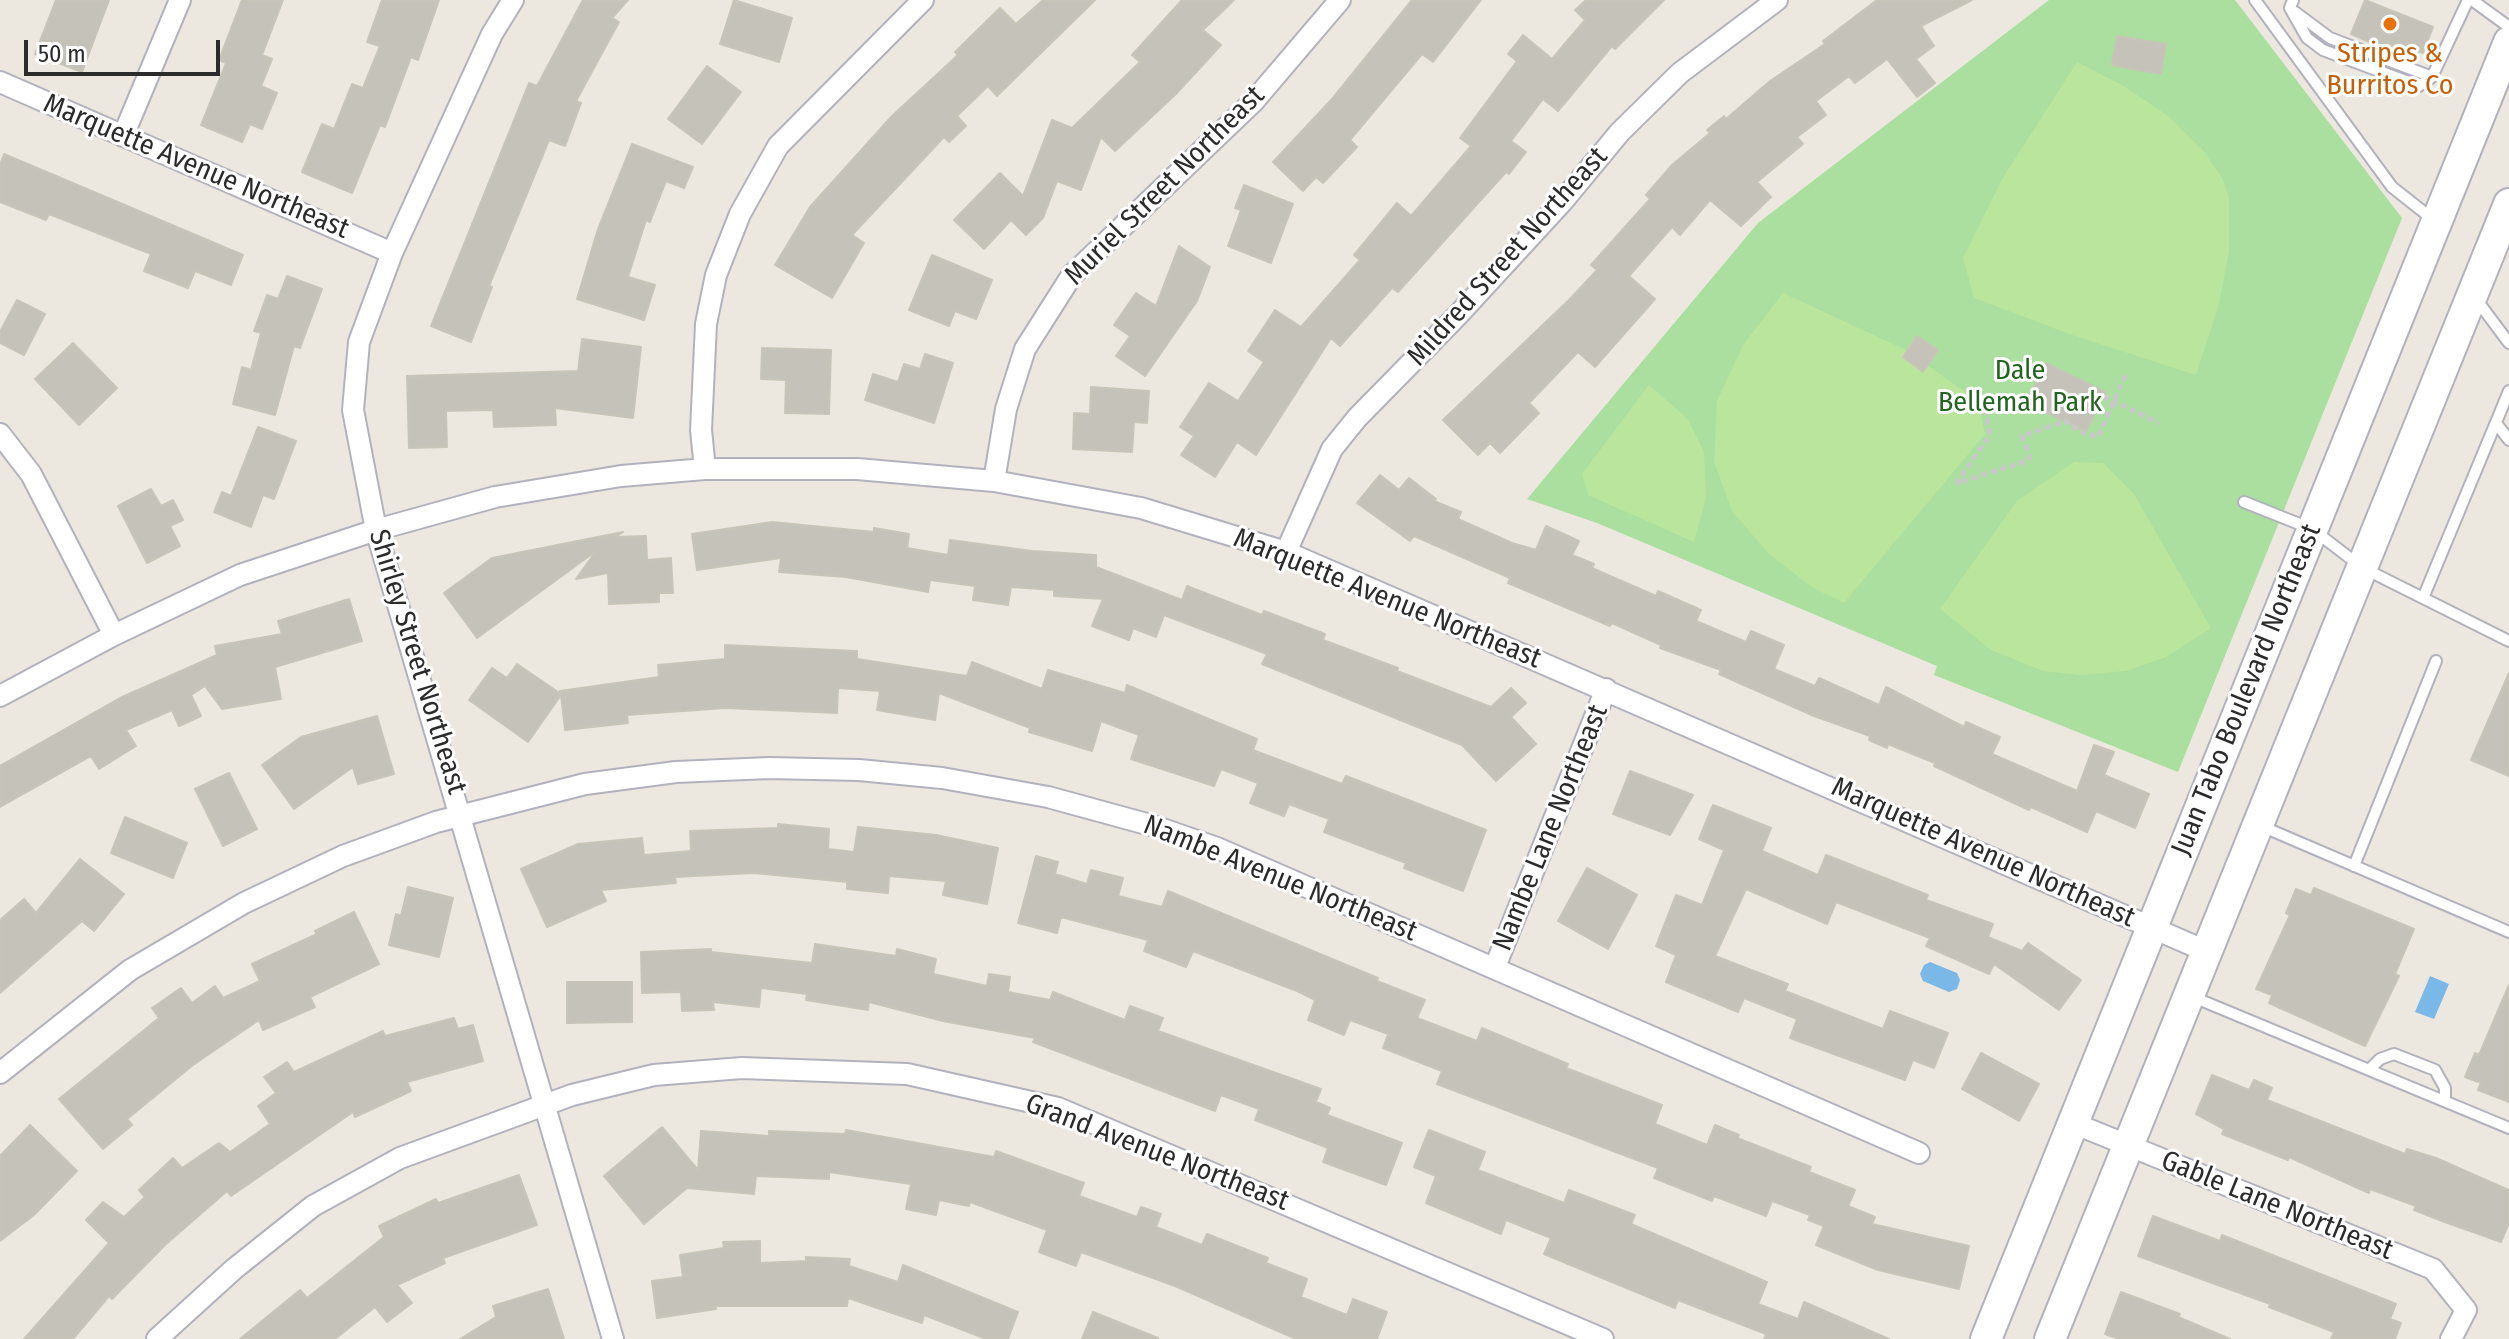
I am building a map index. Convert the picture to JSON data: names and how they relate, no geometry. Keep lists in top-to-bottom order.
{
  "streets": {
    "main road": ["Juan Tabo Boulevard Northeast"],
    "street": [
      "Marquette Avenue Northeast",
      "Muriel Street Northeast",
      "Mildred Street Northeast",
      "Shirley Street Northeast",
      "Nambe Lane Northeast",
      "Nambe Avenue Northeast",
      "Grand Avenue Northeast",
      "Gable Lane Northeast"
    ]
  },
  "crossings": [
    ["Marquette Avenue Northeast", "Muriel Street Northeast"],
    ["Marquette Avenue Northeast", "Mildred Street Northeast"],
    ["Marquette Avenue Northeast", "Shirley Street Northeast"],
    ["Marquette Avenue Northeast", "Juan Tabo Boulevard Northeast"],
    ["Marquette Avenue Northeast", "Nambe Lane Northeast"],
    ["Shirley Street Northeast", "Nambe Avenue Northeast"],
    ["Shirley Street Northeast", "Grand Avenue Northeast"],
    ["Juan Tabo Boulevard Northeast", "Gable Lane Northeast"],
    ["Nambe Lane Northeast", "Nambe Avenue Northeast"]
  ],
  "parks": ["Dale Bellemah Park"],
  "places": ["Stripes & Burritos Co"],
  "scale_bar": "50 m"
}
